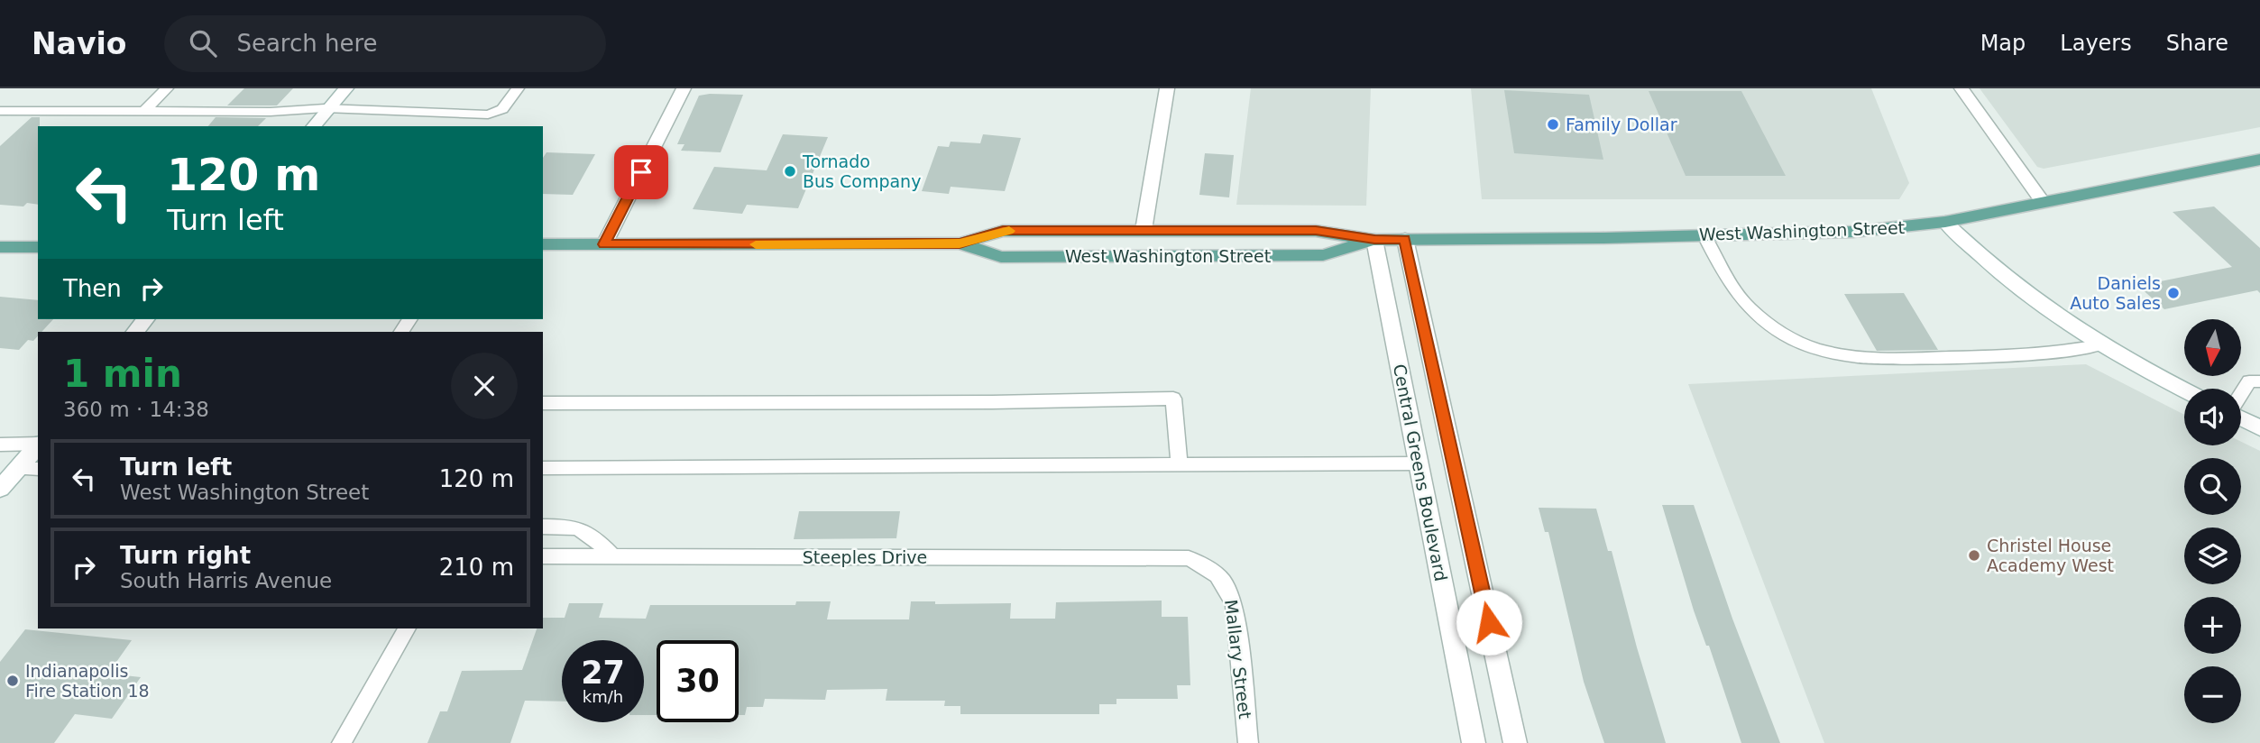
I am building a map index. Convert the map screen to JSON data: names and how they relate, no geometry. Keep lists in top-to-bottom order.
{
  "streets": {
    "main road": ["West Washington Street"],
    "street": ["Central Greens Boulevard"],
    "lane": ["Steeples Drive", "Mallary Street"]
  },
  "crossings": [
    ["West Washington Street", "Central Greens Boulevard"],
    ["Steeples Drive", "Mallary Street"]
  ],
  "places": [
    "Family Dollar",
    "Tornado Bus Company",
    "Daniels Auto Sales",
    "Christel House Academy West",
    "Indianapolis Fire Station 18"
  ],
  "north": "bottom",
  "page": {
    "header": "Navio",
    "search": "Search here",
    "nav": ["Map", "Layers", "Share"],
    "turn": ["120 m", "Turn left"],
    "then": "Then",
    "map_buttons": ["+", "−"],
    "heading": ["1 min", "360 m · 14:38"],
    "list": [
      {
        "name": "Turn left",
        "note": "West Washington Street",
        "value": "120 m"
      },
      {
        "name": "Turn right",
        "note": "South Harris Avenue",
        "value": "210 m"
      }
    ],
    "speed": "27 km/h",
    "limit": "30"
  }
}
